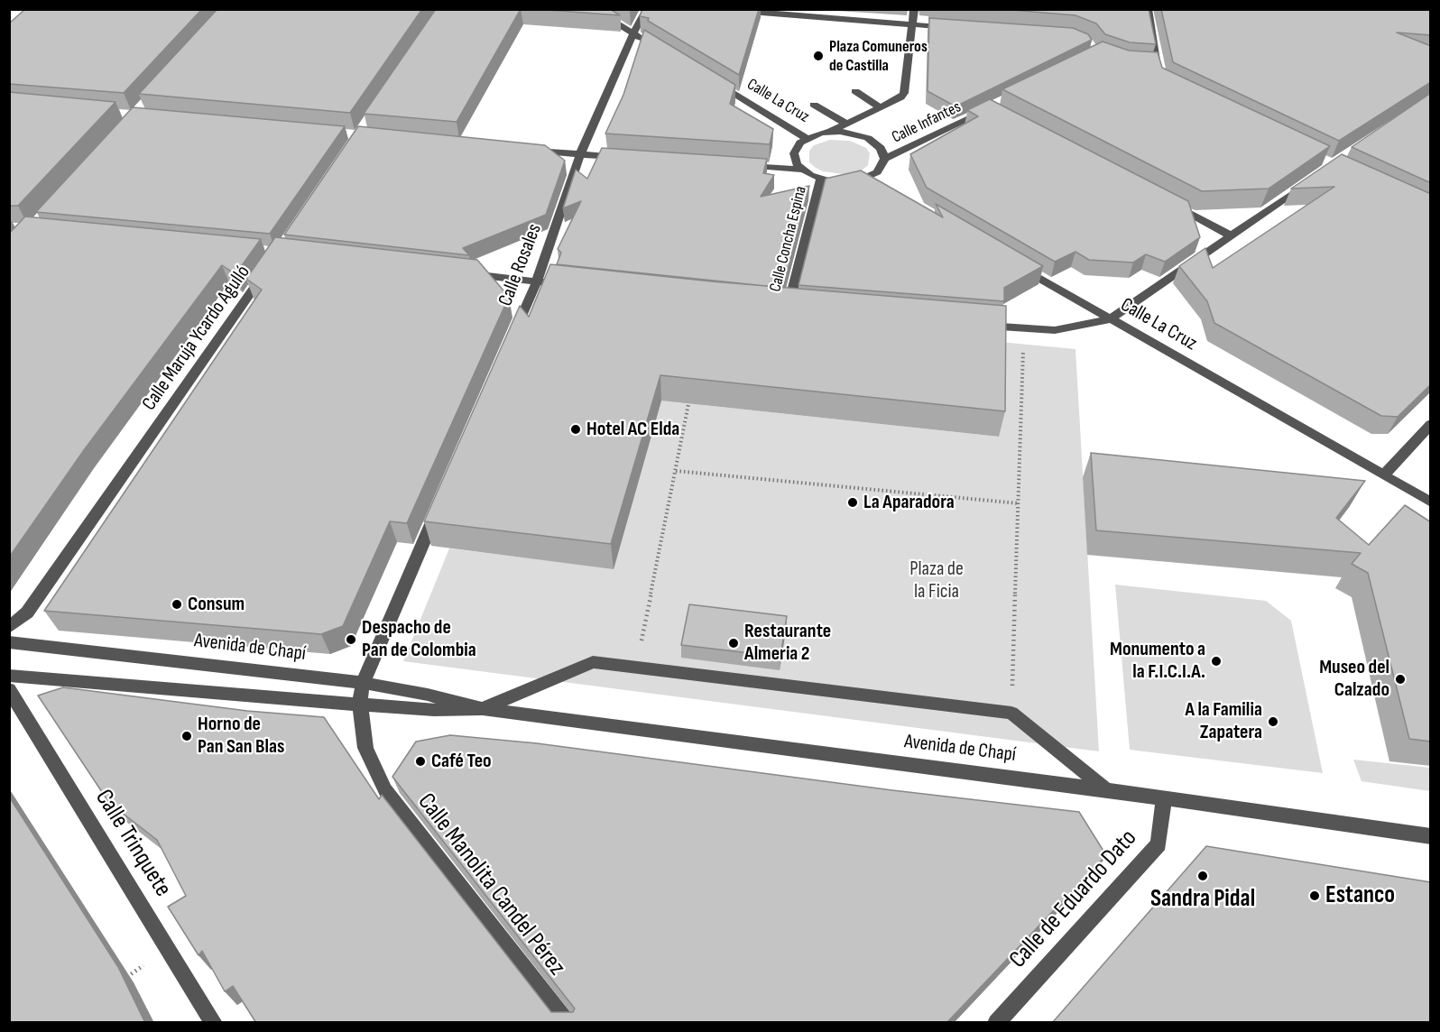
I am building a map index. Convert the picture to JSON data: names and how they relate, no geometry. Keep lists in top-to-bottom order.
{
  "streets": {
    "street": [
      "Calle La Cruz",
      "Calle Infantes",
      "Calle Concha Espina",
      "Calle Rosales",
      "Calle Maruja Ycardo Agulló",
      "Avenida de Chapí",
      "Calle Trinquete",
      "Calle Manolita Candel Pérez",
      "Calle de Eduardo Dato"
    ]
  },
  "crossings": [
    ["Calle La Cruz", "Calle Infantes"],
    ["Calle La Cruz", "Calle Concha Espina"],
    ["Calle Infantes", "Calle Concha Espina"],
    ["Avenida de Chapí", "Calle Manolita Candel Pérez"],
    ["Avenida de Chapí", "Calle de Eduardo Dato"]
  ],
  "parks": ["Plaza de la Ficia"],
  "places": [
    "Plaza Comuneros de Castilla",
    "Hotel AC Elda",
    "La Aparadora",
    "Consum",
    "Despacho de Pan de Colombia",
    "Restaurante Almeria 2",
    "Monumento a la F.I.C.I.A.",
    "Museo del Calzado",
    "A la Familia Zapatera",
    "Horno de Pan San Blas",
    "Café Teo",
    "Sandra Pidal",
    "Estanco"
  ]
}
